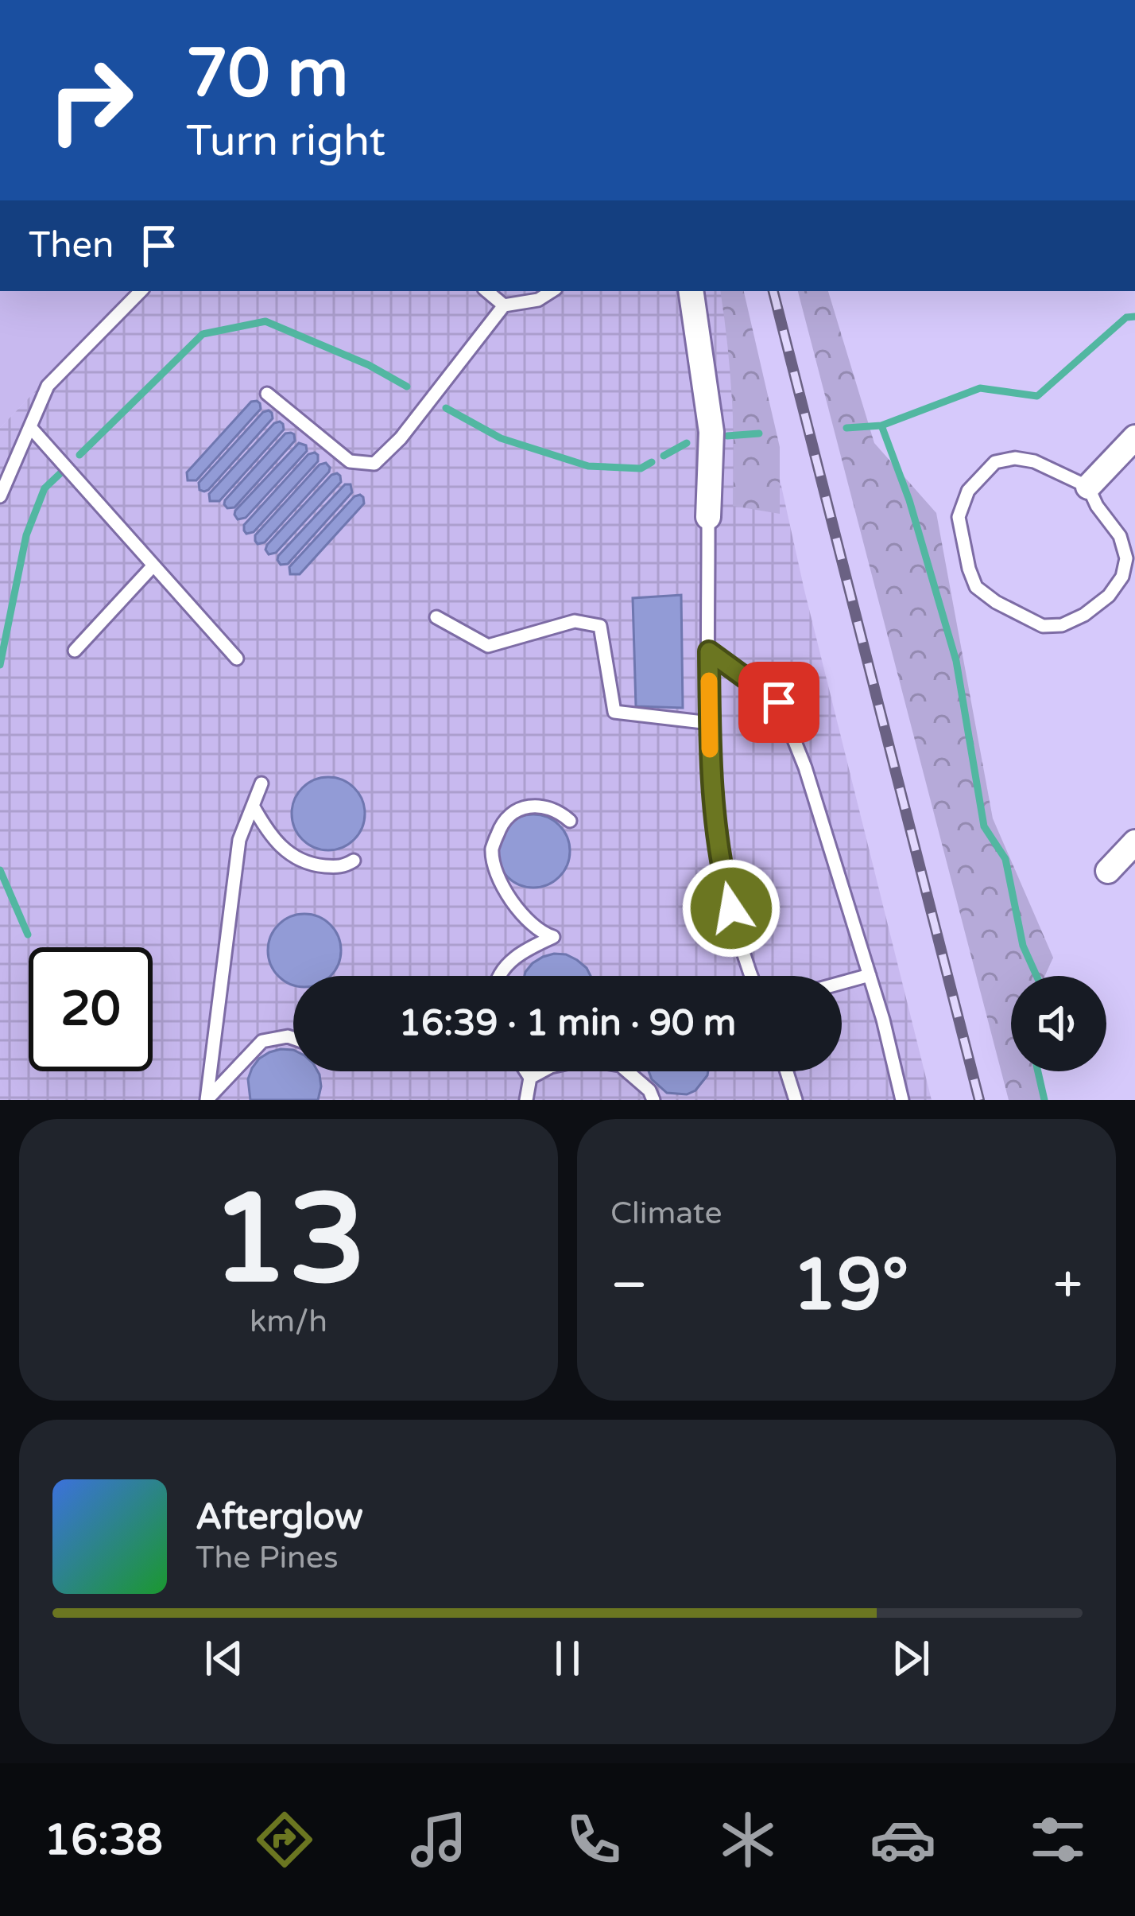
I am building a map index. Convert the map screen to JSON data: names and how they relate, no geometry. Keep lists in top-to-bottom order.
{
  "page": {
    "turn": ["70 m", "Turn right"],
    "then": "Then",
    "limit": "20",
    "trip": "16:39 · 1 min · 90 m",
    "tile": [
      ["13", "km/h"],
      "Climate"
    ],
    "heat": ["−", "19°", "+"],
    "song": ["Afterglow", "The Pines"],
    "tabs": "16:38"
  }
}
